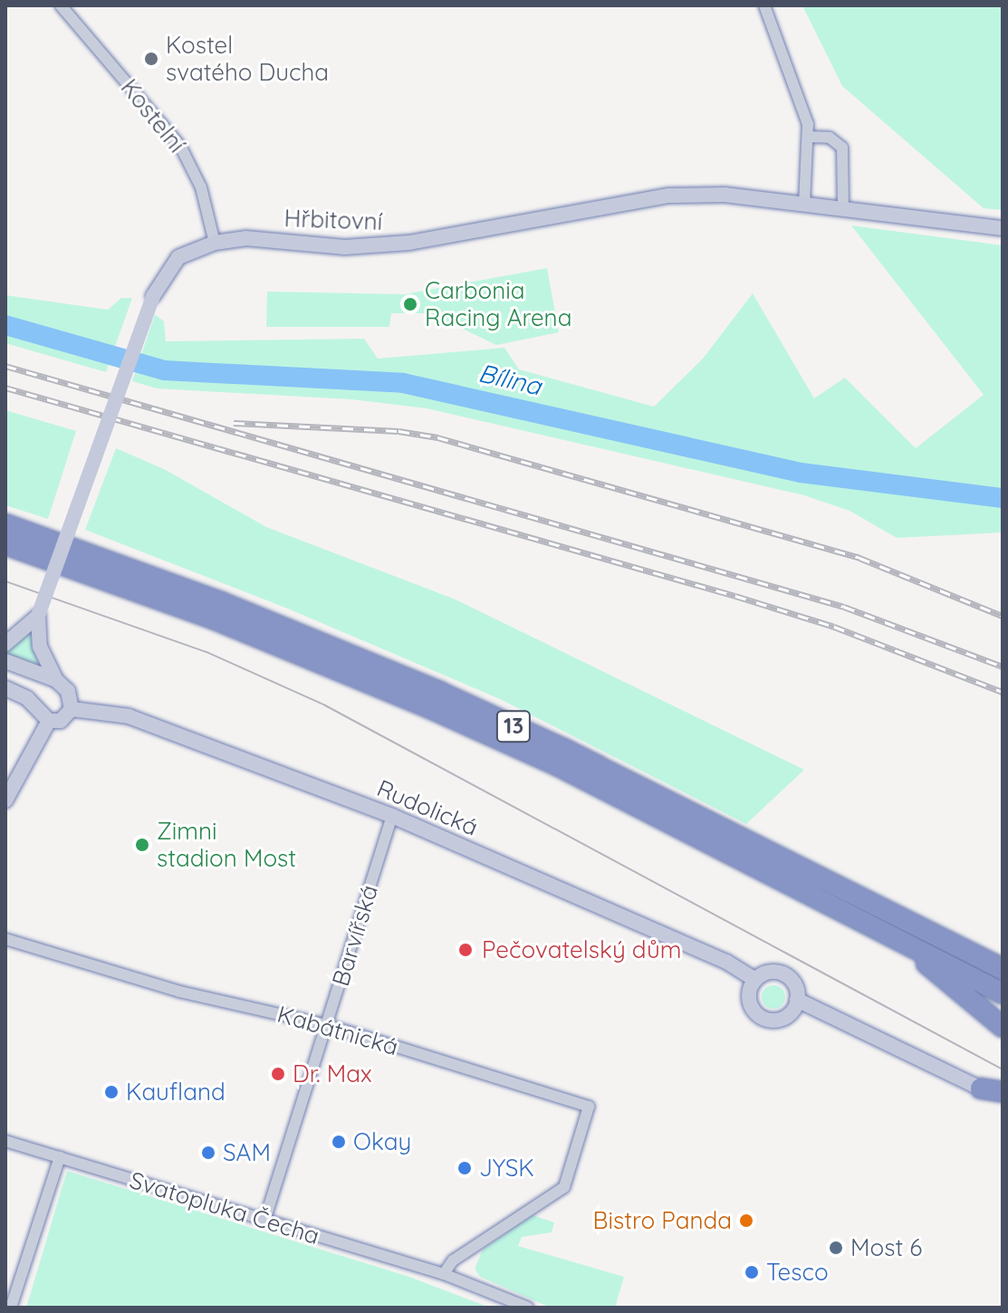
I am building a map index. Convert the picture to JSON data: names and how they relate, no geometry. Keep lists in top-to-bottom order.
{
  "streets": {
    "highway": ["13"],
    "street": [
      "Kostelní",
      "Hřbitovní",
      "Rudolická",
      "Barvířská",
      "Kabátnická",
      "Svatopluka Čecha"
    ]
  },
  "crossings": [
    ["Kostelní", "Hřbitovní"],
    ["Rudolická", "Barvířská"],
    ["Barvířská", "Kabátnická"],
    ["Barvířská", "Svatopluka Čecha"],
    ["Kabátnická", "Svatopluka Čecha"]
  ],
  "water": ["Bílina"],
  "places": [
    "Kostel svatého Ducha",
    "Carbonia Racing Arena",
    "Zimni stadion Most",
    "Pečovatelský dům",
    "Dr. Max",
    "Kaufland",
    "Okay",
    "SAM",
    "JYSK",
    "Bistro Panda",
    "Most 6",
    "Tesco"
  ]
}
